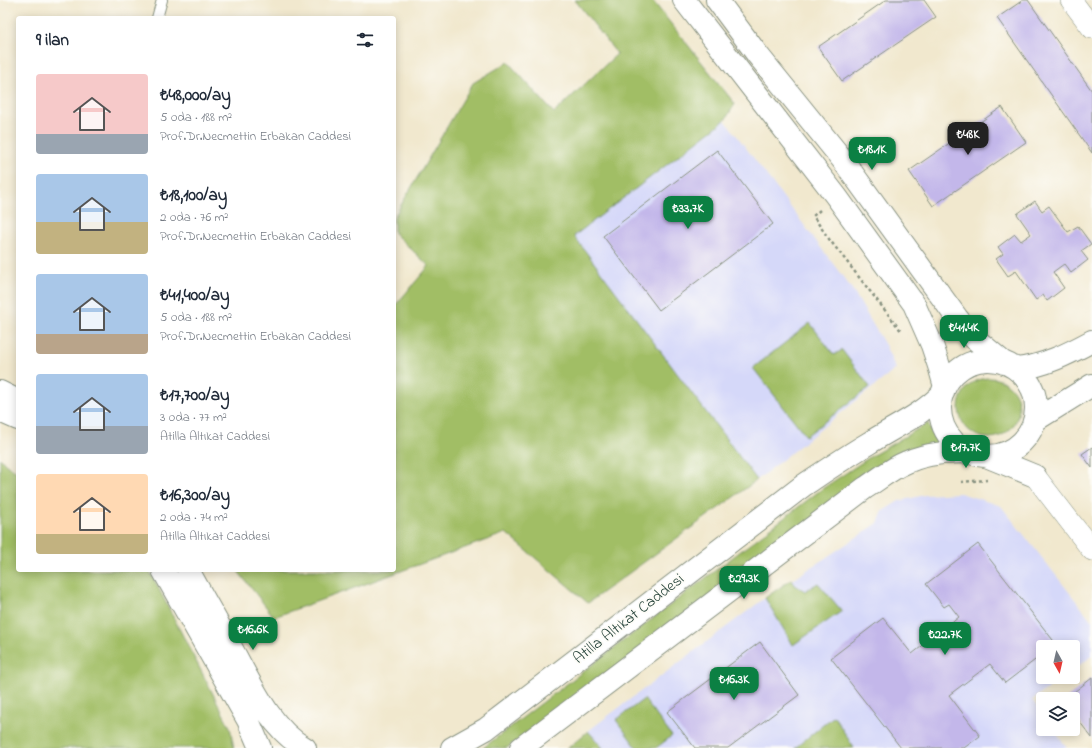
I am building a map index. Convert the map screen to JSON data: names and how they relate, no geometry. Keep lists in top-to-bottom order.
{
  "streets": {
    "street": ["Atilla Altıkat Caddesi"]
  },
  "north": "bottom",
  "page": {
    "heading": "9 ilan",
    "list": [
      {
        "name": "₺48,000/ay",
        "note": "5 oda · 188 m² · Prof.Dr.Necmettin Erbakan Caddesi"
      },
      {
        "name": "₺18,100/ay",
        "note": "2 oda · 76 m² · Prof.Dr.Necmettin Erbakan Caddesi"
      },
      {
        "name": "₺41,400/ay",
        "note": "5 oda · 188 m² · Prof.Dr.Necmettin Erbakan Caddesi"
      },
      {
        "name": "₺17,700/ay",
        "note": "3 oda · 77 m² · Atilla Altıkat Caddesi"
      },
      {
        "name": "₺16,300/ay",
        "note": "2 oda · 74 m² · Atilla Altıkat Caddesi"
      }
    ],
    "price": [
      "₺48K",
      "₺18.1K",
      "₺33.7K",
      "₺41.4K",
      "₺17.7K",
      "₺29.3K",
      "₺16.6K",
      "₺22.7K",
      "₺16.3K"
    ]
  }
}
